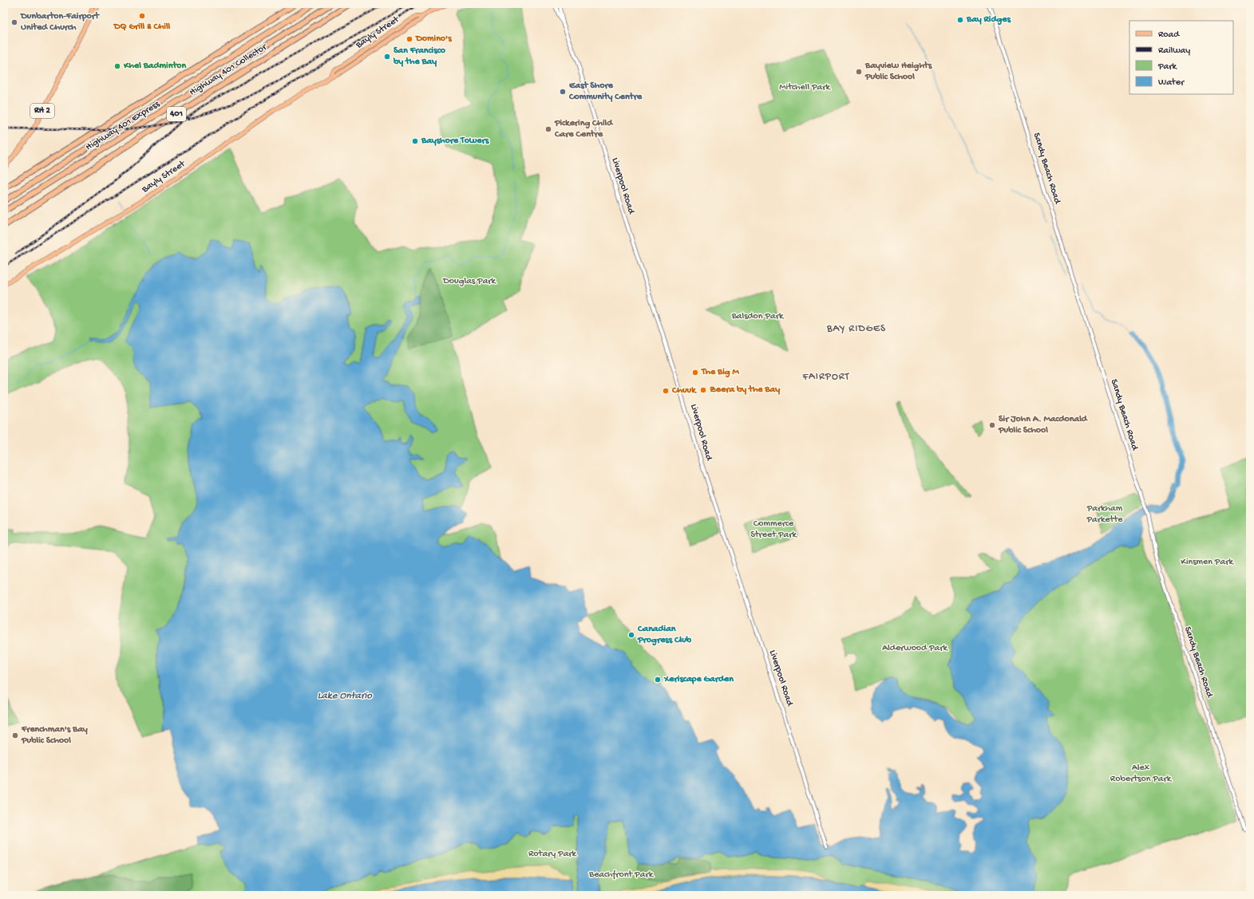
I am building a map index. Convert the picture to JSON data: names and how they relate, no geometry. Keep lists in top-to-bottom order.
{
  "streets": {
    "highway": ["Highway 401 Collector", "401", "Highway 401 Express"],
    "main road": ["Bayly Street", "RH 2"],
    "street": ["Sandy Beach Road", "Liverpool Road"]
  },
  "districts": ["BAY RIDGES", "FAIRPORT"],
  "water": ["Lake Ontario"],
  "parks": [
    "Mitchell Park",
    "Douglas Park",
    "Balsdon Park",
    "Parkham Parkette",
    "Commerce Street Park",
    "Kinsmen Park",
    "Alderwood Park",
    "Alex Robertson Park",
    "Rotary Park",
    "Beachfront Park"
  ],
  "places": [
    "DQ Grill & Chill",
    "Bay Ridges",
    "Dunbarton-Fairport United Church",
    "Domino's",
    "San Francisco by the Bay",
    "Khel Badminton",
    "Bayview Heights Public School",
    "East Shore Community Centre",
    "Pickering Child Care Centre",
    "Bayshore Towers",
    "The Big M",
    "Zeera by the Bay",
    "Chuuk",
    "Sir John A. Macdonald Public School",
    "Canadian Progress Club",
    "Xeriscape Garden",
    "Frenchman's Bay Public School"
  ],
  "legend": [
    "Road",
    "Railway",
    "Park",
    "Water"
  ]
}
